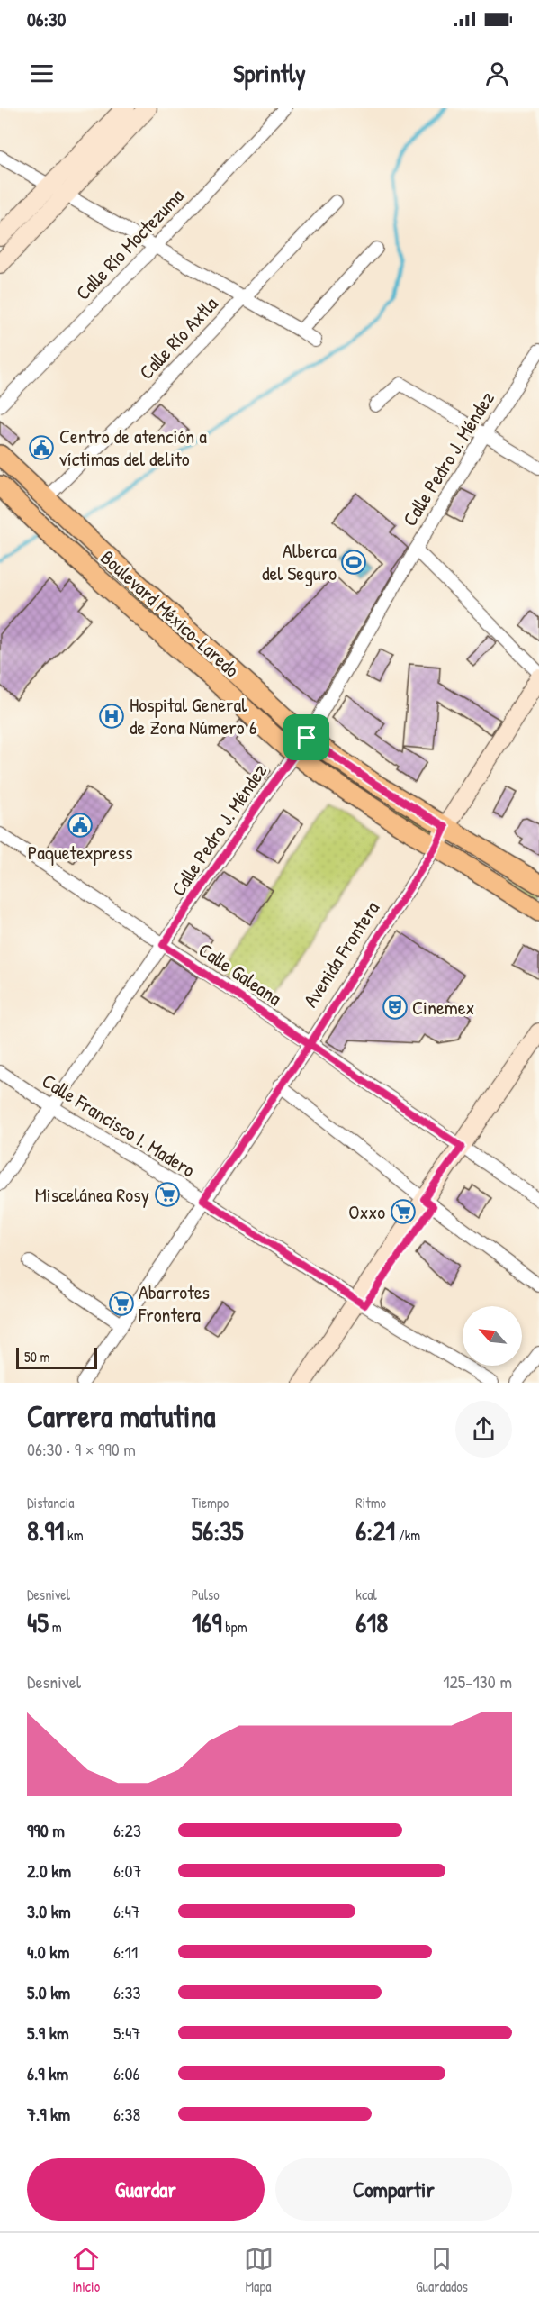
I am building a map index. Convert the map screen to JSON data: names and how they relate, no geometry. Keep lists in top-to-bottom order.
{
  "streets": {
    "main road": ["Boulevard México-Laredo", "Avenida Frontera"],
    "street": [
      "Calle Río Moctezuma",
      "Calle Río Axtla",
      "Calle Pedro J. Méndez",
      "Calle Galeana",
      "Calle Francisco I. Madero"
    ]
  },
  "crossings": [
    ["Calle Río Axtla", "Boulevard México-Laredo"],
    ["Calle Pedro J. Méndez", "Boulevard México-Laredo"],
    ["Calle Pedro J. Méndez", "Calle Galeana"],
    ["Calle Pedro J. Méndez", "Calle Francisco I. Madero"],
    ["Boulevard México-Laredo", "Avenida Frontera"],
    ["Avenida Frontera", "Calle Galeana"],
    ["Avenida Frontera", "Calle Francisco I. Madero"]
  ],
  "places": {
    "public building": ["Centro de atención a víctimas del delito", "Paquetexpress"],
    "sports": ["Alberca del Seguro"],
    "hospital": ["Hospital General de Zona Número 6"],
    "theatre": ["Cinemex"],
    "supermarket": ["Miscelánea Rosy", "Oxxo", "Abarrotes Frontera"]
  },
  "scale_bar": "50 m",
  "north": "top left",
  "page": {
    "status": "06:30",
    "header": "Sprintly",
    "scale": "50 m",
    "heading": ["Carrera matutina", "06:30 · 9 × 990 m"],
    "stats": [
      ["Distancia", "8.91 km"],
      ["Tiempo", "56:35"],
      ["Ritmo", "6:21 /km"],
      ["Desnivel", "45 m"],
      ["Pulso", "169 bpm"],
      ["kcal", "618"]
    ],
    "chart": ["Desnivel", "125–130 m"],
    "list": [
      {
        "name": "990 m",
        "note": "6:23"
      },
      {
        "name": "2.0 km",
        "note": "6:07"
      },
      {
        "name": "3.0 km",
        "note": "6:47"
      },
      {
        "name": "4.0 km",
        "note": "6:11"
      },
      {
        "name": "5.0 km",
        "note": "6:33"
      },
      {
        "name": "5.9 km",
        "note": "5:47"
      },
      {
        "name": "6.9 km",
        "note": "6:06"
      },
      {
        "name": "7.9 km",
        "note": "6:38"
      }
    ],
    "buttons": ["Guardar", "Compartir"],
    "tabs": ["Inicio", "Mapa", "Guardados"]
  }
}
